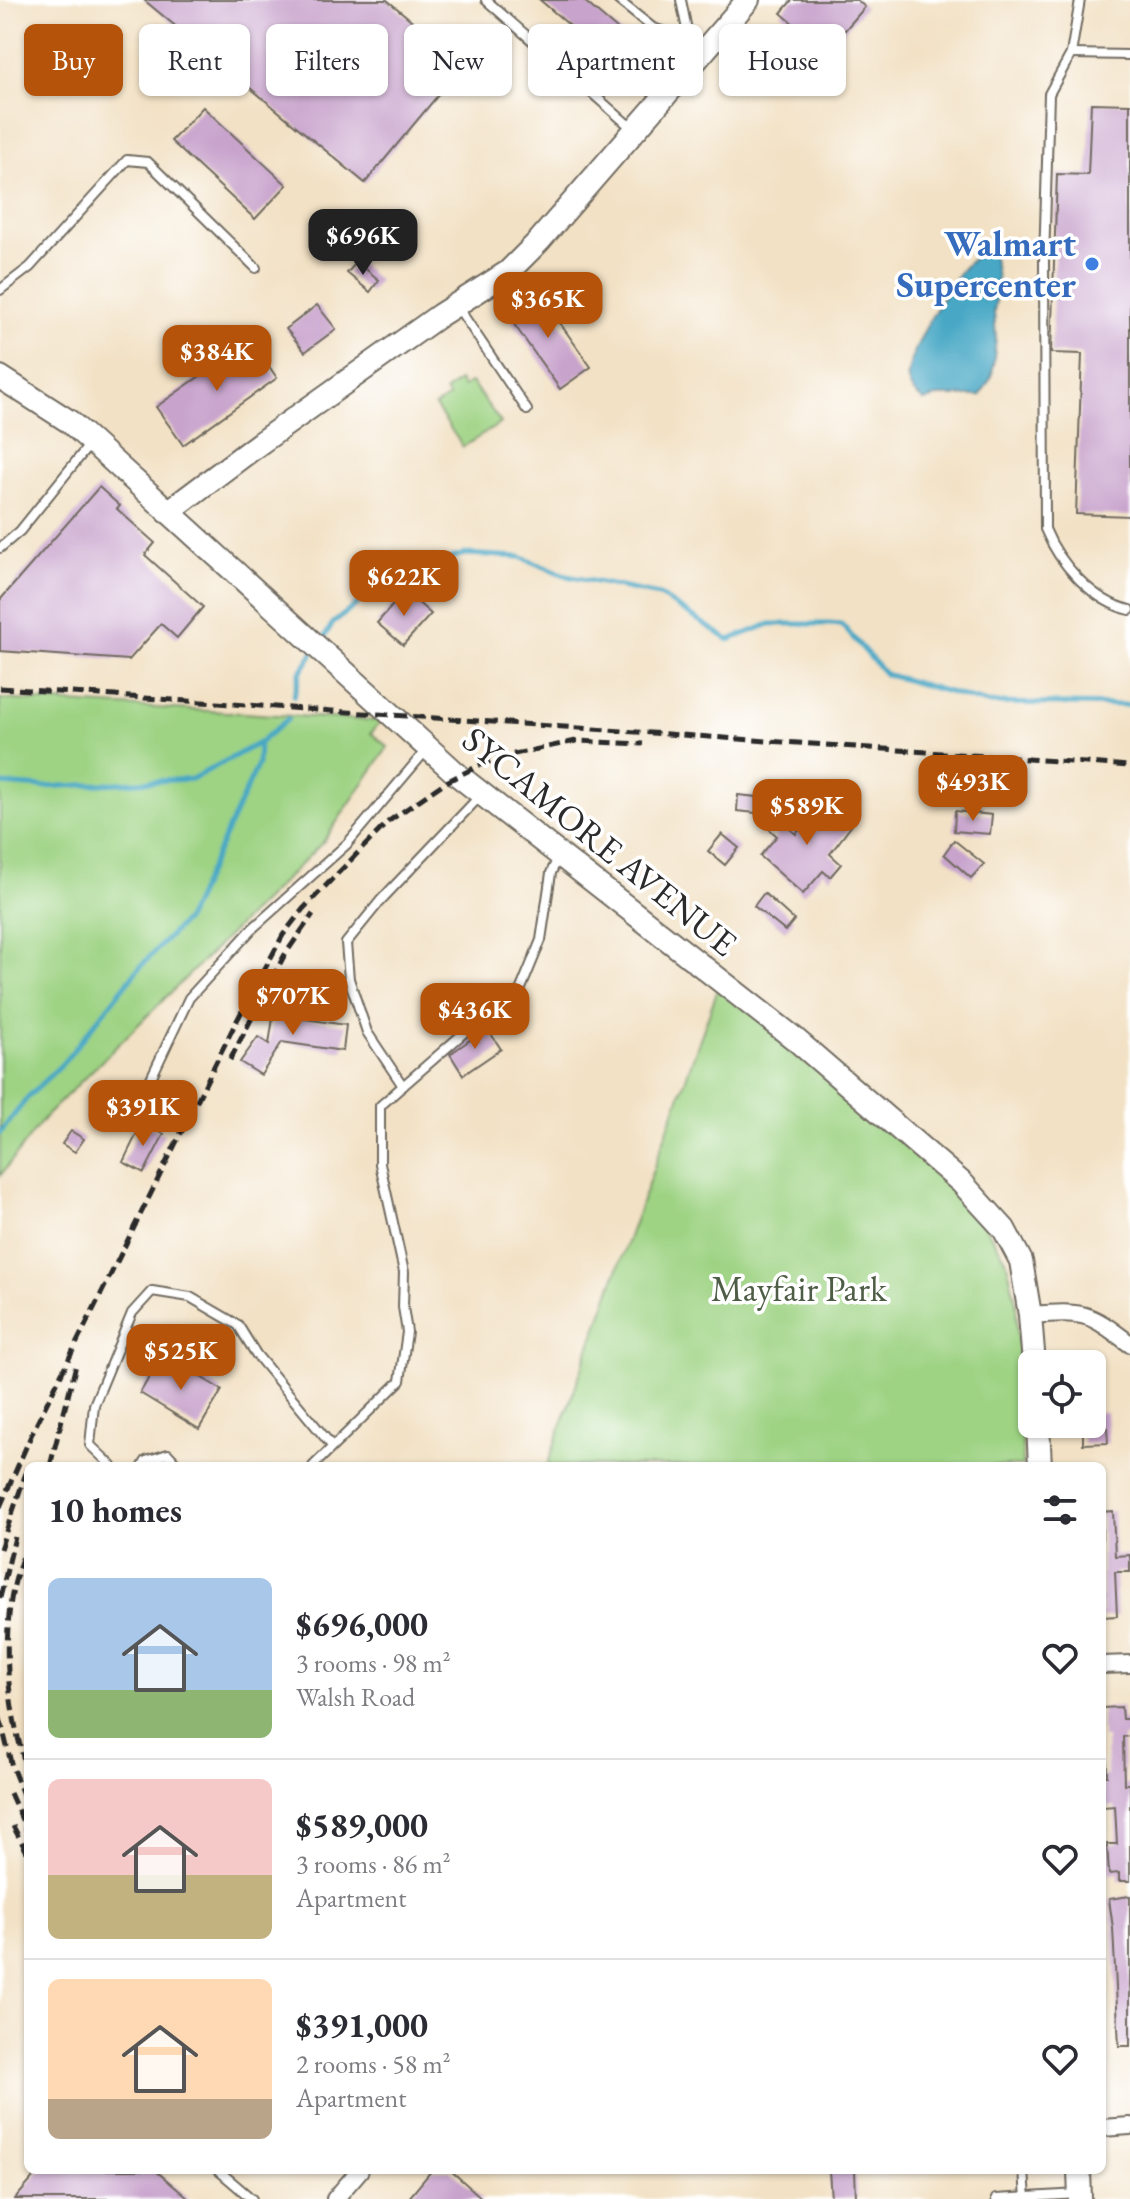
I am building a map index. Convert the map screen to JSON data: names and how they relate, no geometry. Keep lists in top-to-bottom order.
{
  "streets": {
    "street": ["SYCAMORE AVENUE"]
  },
  "parks": ["Mayfair Park"],
  "places": ["Walmart Supercenter"],
  "page": {
    "chip": [
      "Buy",
      "Rent",
      "Filters",
      "New",
      "Apartment",
      "House"
    ],
    "price": [
      "$696K",
      "$365K",
      "$384K",
      "$622K",
      "$493K",
      "$589K",
      "$707K",
      "$436K",
      "$391K",
      "$525K"
    ],
    "heading": "10 homes",
    "list": [
      {
        "name": "$696,000",
        "note": "3 rooms · 98 m² · Walsh Road"
      },
      {
        "name": "$589,000",
        "note": "3 rooms · 86 m² · Apartment"
      },
      {
        "name": "$391,000",
        "note": "2 rooms · 58 m² · Apartment"
      }
    ]
  }
}
